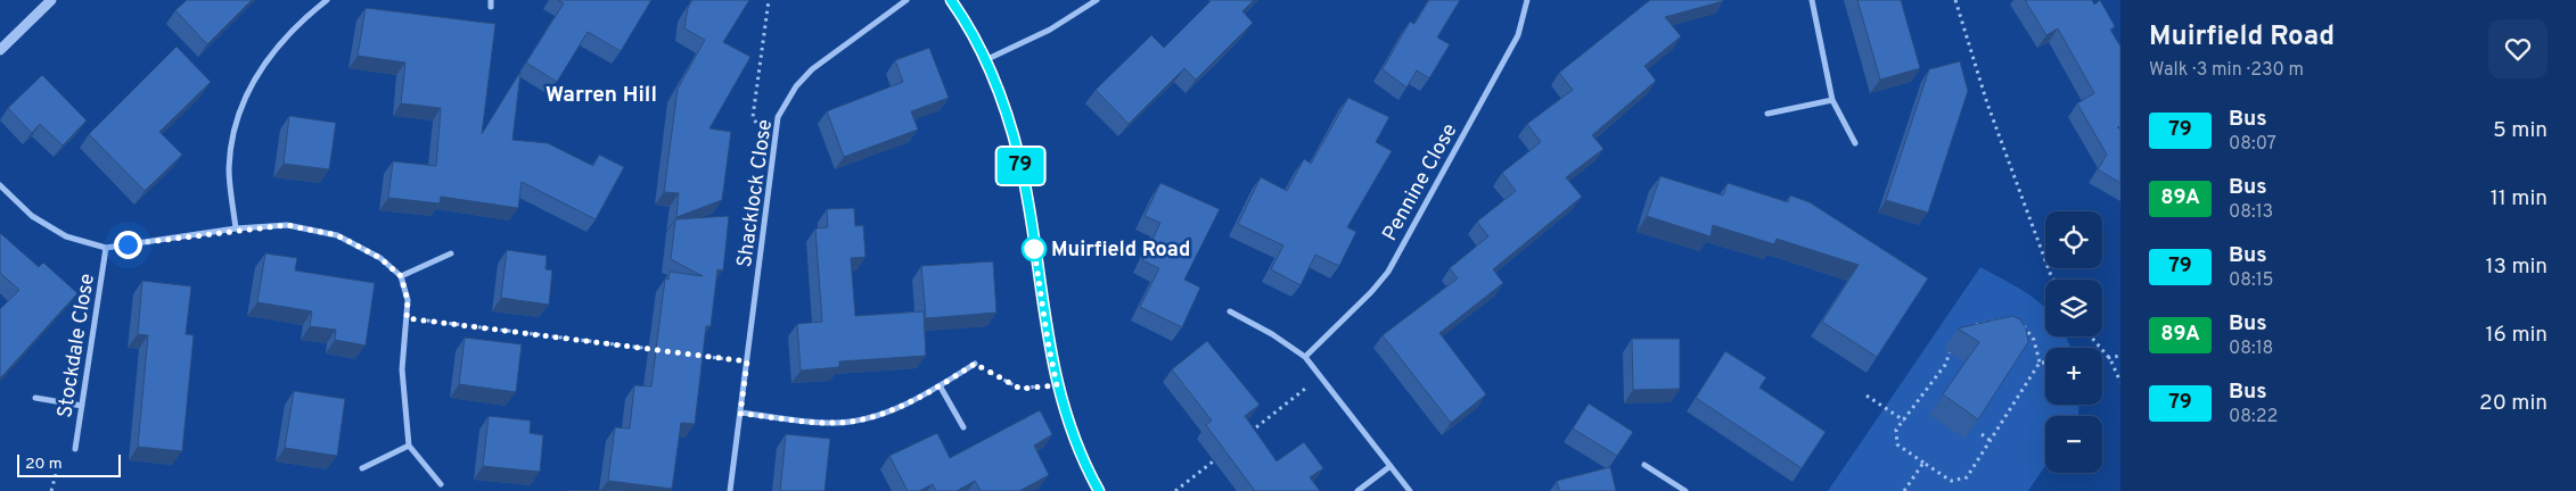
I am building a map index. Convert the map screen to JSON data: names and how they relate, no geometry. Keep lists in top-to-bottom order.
{
  "streets": {
    "street": ["Pennine Close", "Shacklock Close", "Stockdale Close"]
  },
  "districts": ["Warren Hill"],
  "places": ["Muirfield Road"],
  "lines": ["bus line 79"],
  "scale_bar": "20 m",
  "page": {
    "on_map": "79",
    "heading": ["Muirfield Road", "Walk · 3 min · 230 m"],
    "list": [
      {
        "mark": "79",
        "name": "Bus",
        "note": "08:07",
        "value": "5 min"
      },
      {
        "mark": "89A",
        "name": "Bus",
        "note": "08:13",
        "value": "11 min"
      },
      {
        "mark": "79",
        "name": "Bus",
        "note": "08:15",
        "value": "13 min"
      },
      {
        "mark": "89A",
        "name": "Bus",
        "note": "08:18",
        "value": "16 min"
      },
      {
        "mark": "79",
        "name": "Bus",
        "note": "08:22",
        "value": "20 min"
      }
    ],
    "map_buttons": ["+", "−"],
    "scale": "20 m"
  }
}
